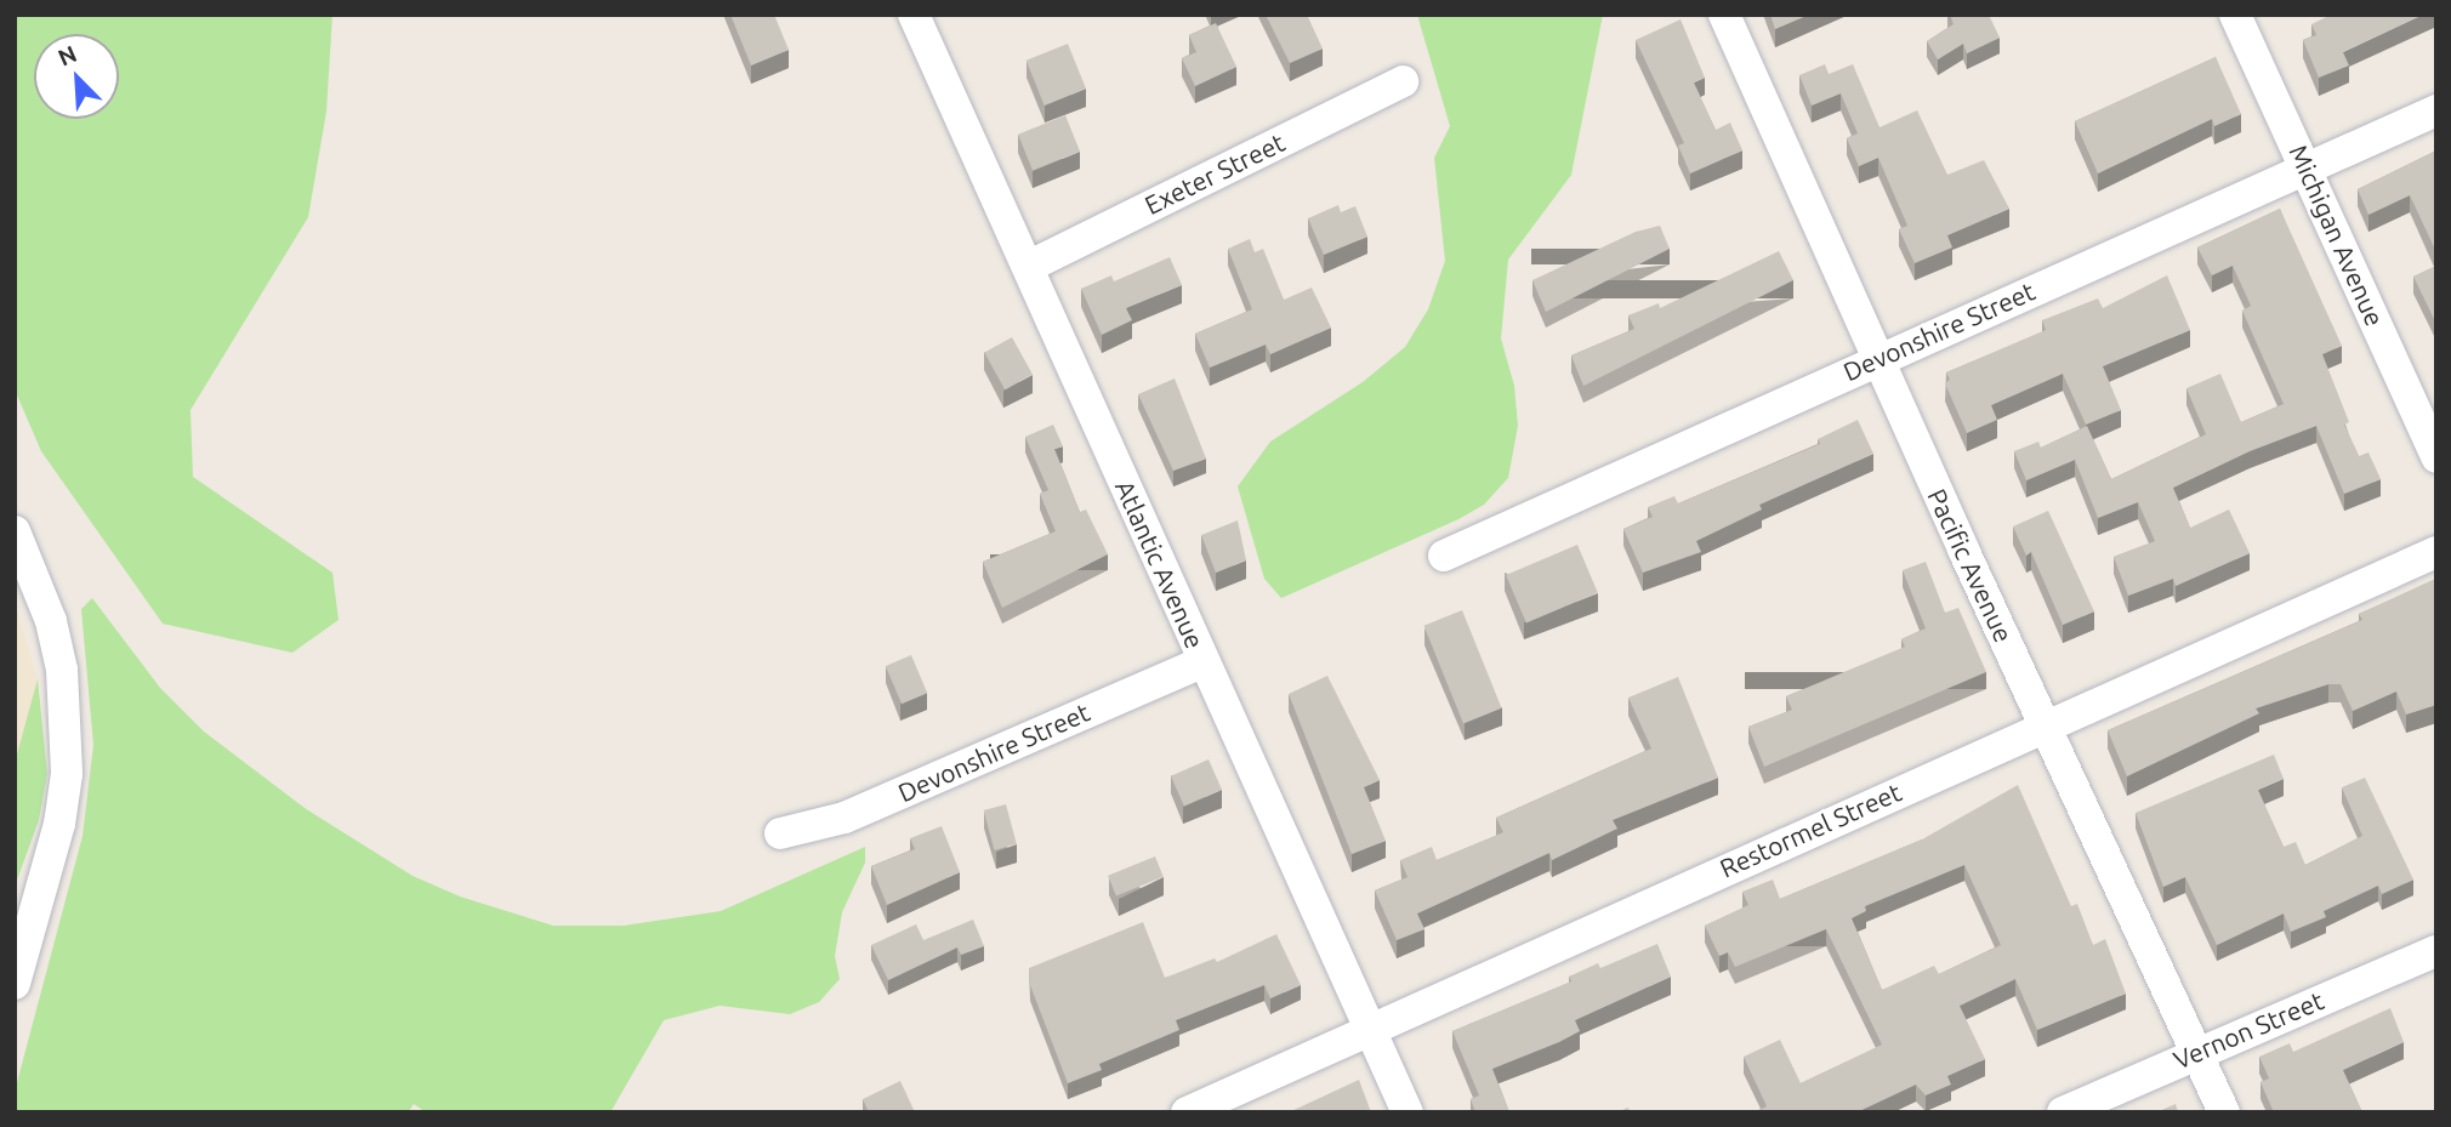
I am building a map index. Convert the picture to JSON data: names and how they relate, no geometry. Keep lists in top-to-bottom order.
{
  "streets": {
    "street": [
      "Exeter Street",
      "Michigan Avenue",
      "Devonshire Street",
      "Atlantic Avenue",
      "Pacific Avenue",
      "Restormel Street",
      "Vernon Street"
    ]
  },
  "crossings": [
    ["Exeter Street", "Atlantic Avenue"],
    ["Michigan Avenue", "Devonshire Street"],
    ["Devonshire Street", "Atlantic Avenue"],
    ["Devonshire Street", "Pacific Avenue"],
    ["Atlantic Avenue", "Restormel Street"],
    ["Pacific Avenue", "Restormel Street"],
    ["Pacific Avenue", "Vernon Street"]
  ],
  "north": "top left"
}
